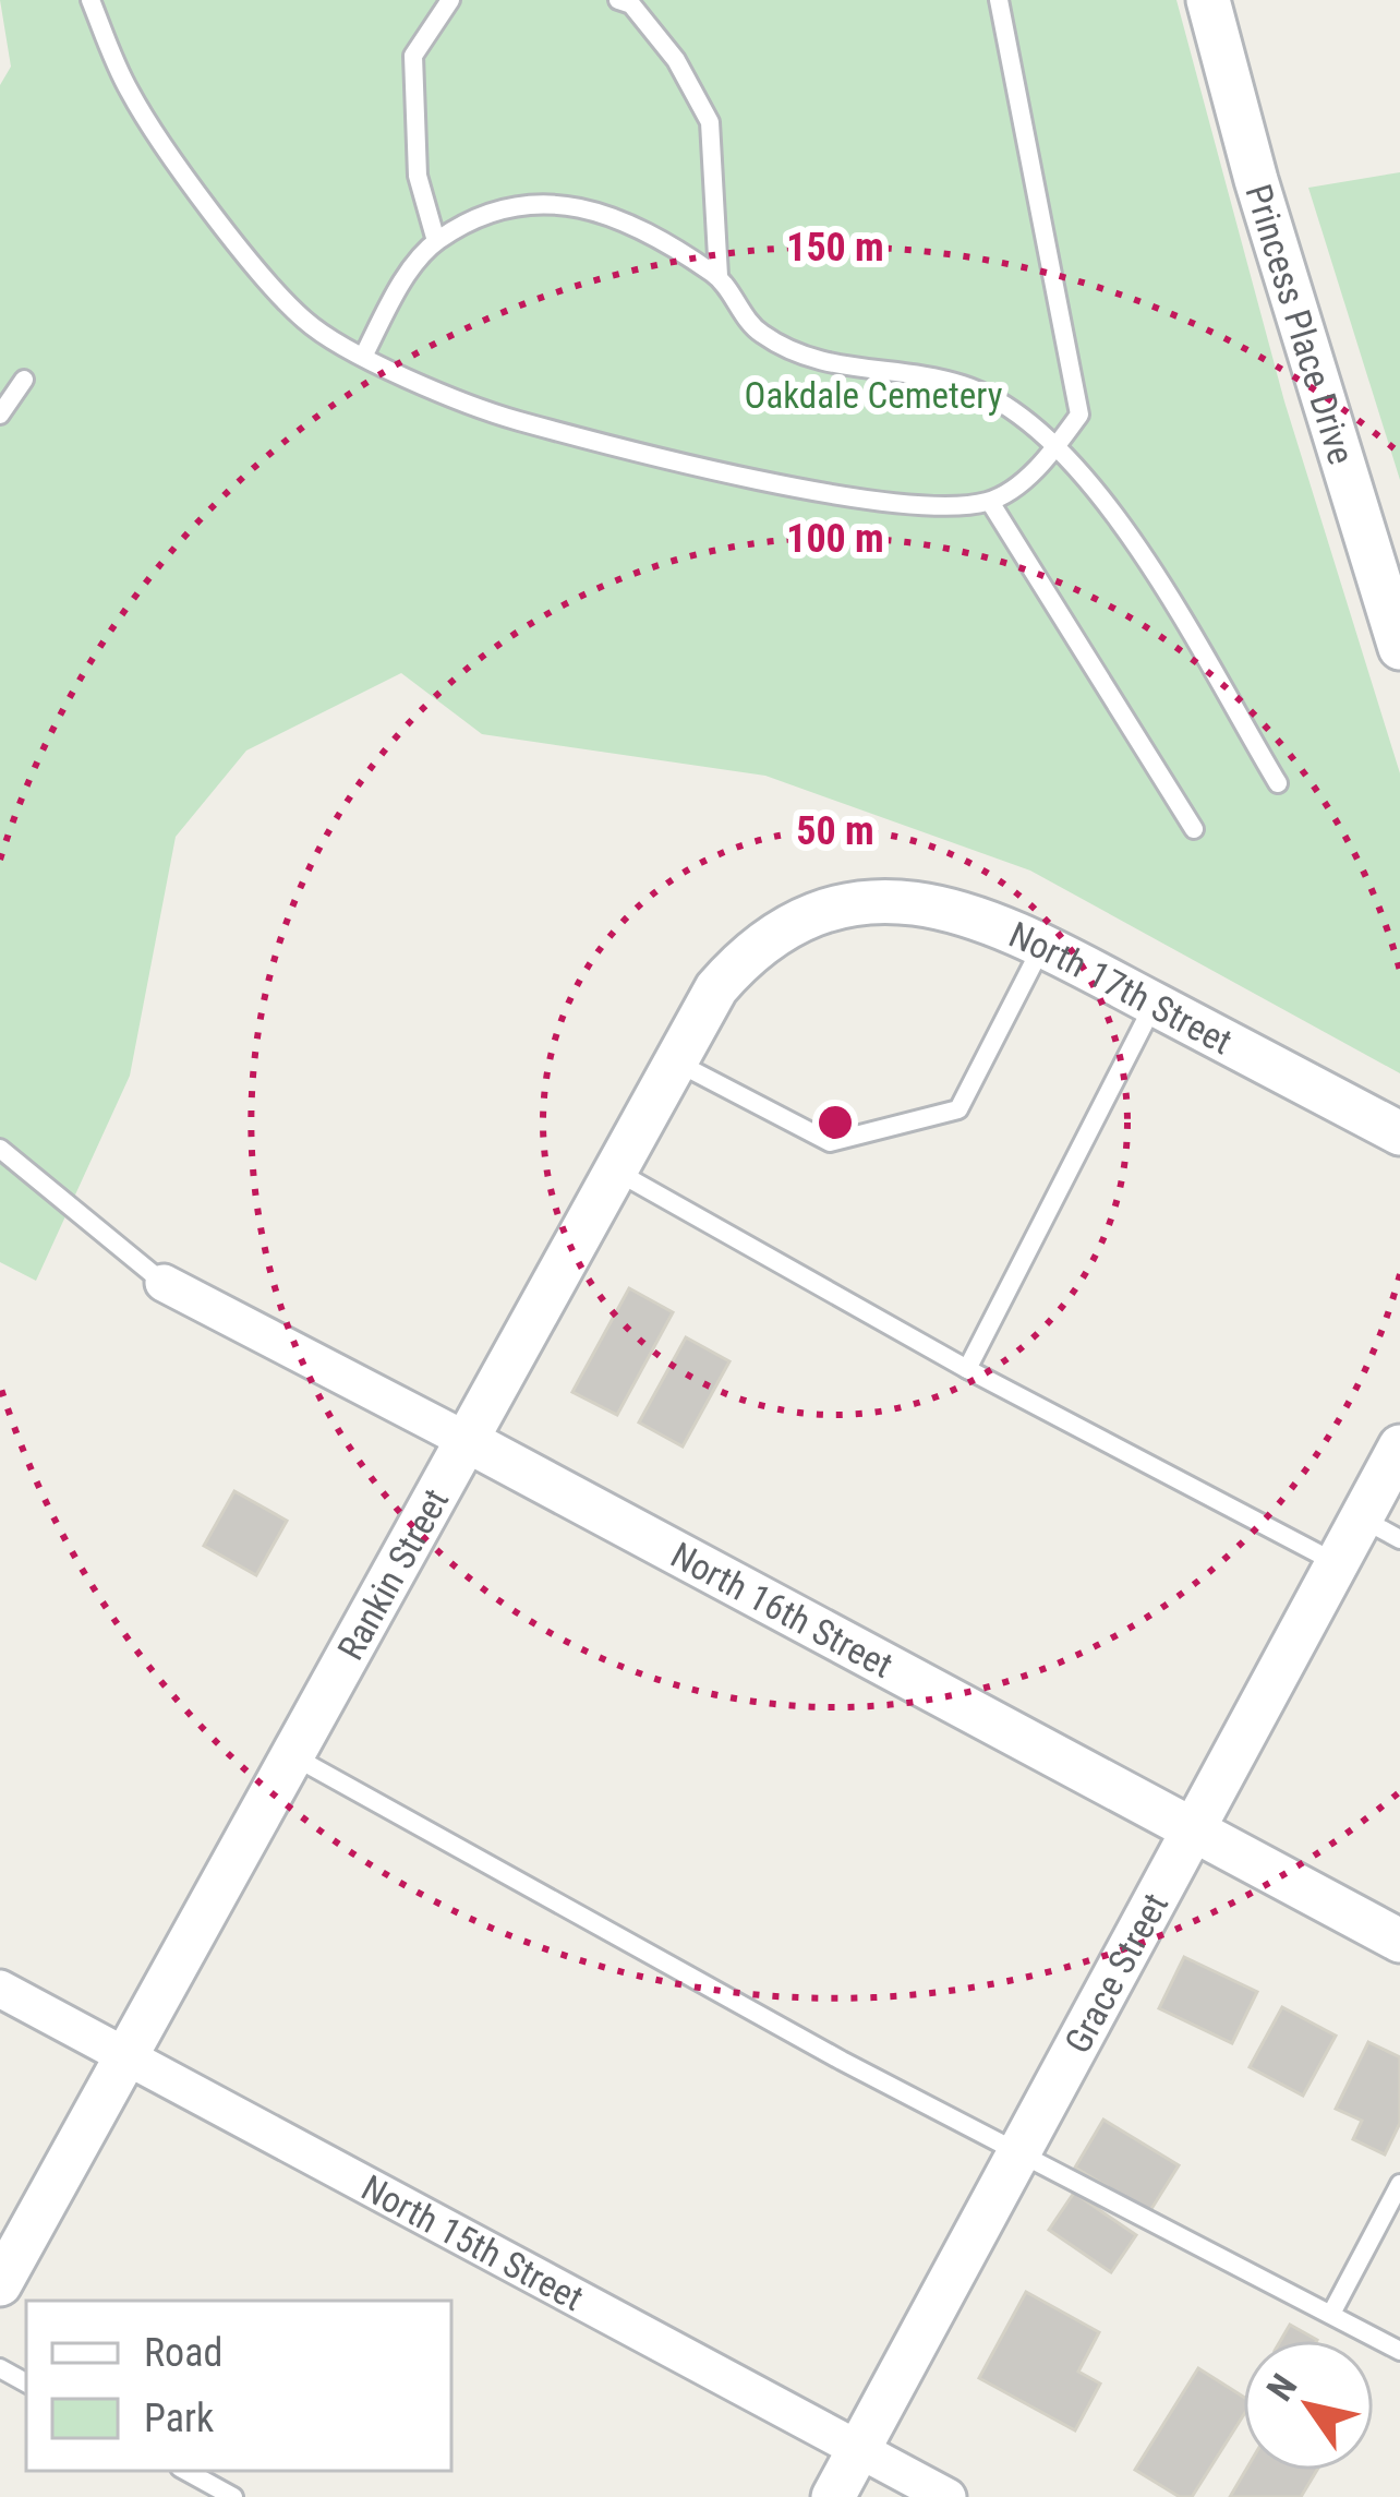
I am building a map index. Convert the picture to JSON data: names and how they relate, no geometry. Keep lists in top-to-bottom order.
{
  "streets": {
    "street": [
      "Princess Place Drive",
      "North 17th Street",
      "Rankin Street",
      "North 16th Street",
      "Grace Street",
      "North 15th Street"
    ]
  },
  "crossings": [
    ["North 17th Street", "Rankin Street"],
    ["Rankin Street", "North 16th Street"],
    ["Rankin Street", "North 15th Street"],
    ["North 16th Street", "Grace Street"],
    ["Grace Street", "North 15th Street"]
  ],
  "parks": ["Oakdale Cemetery"],
  "legend": ["Road", "Park"],
  "north": "top left",
  "rings": ["150 m", "100 m", "50 m"]
}
